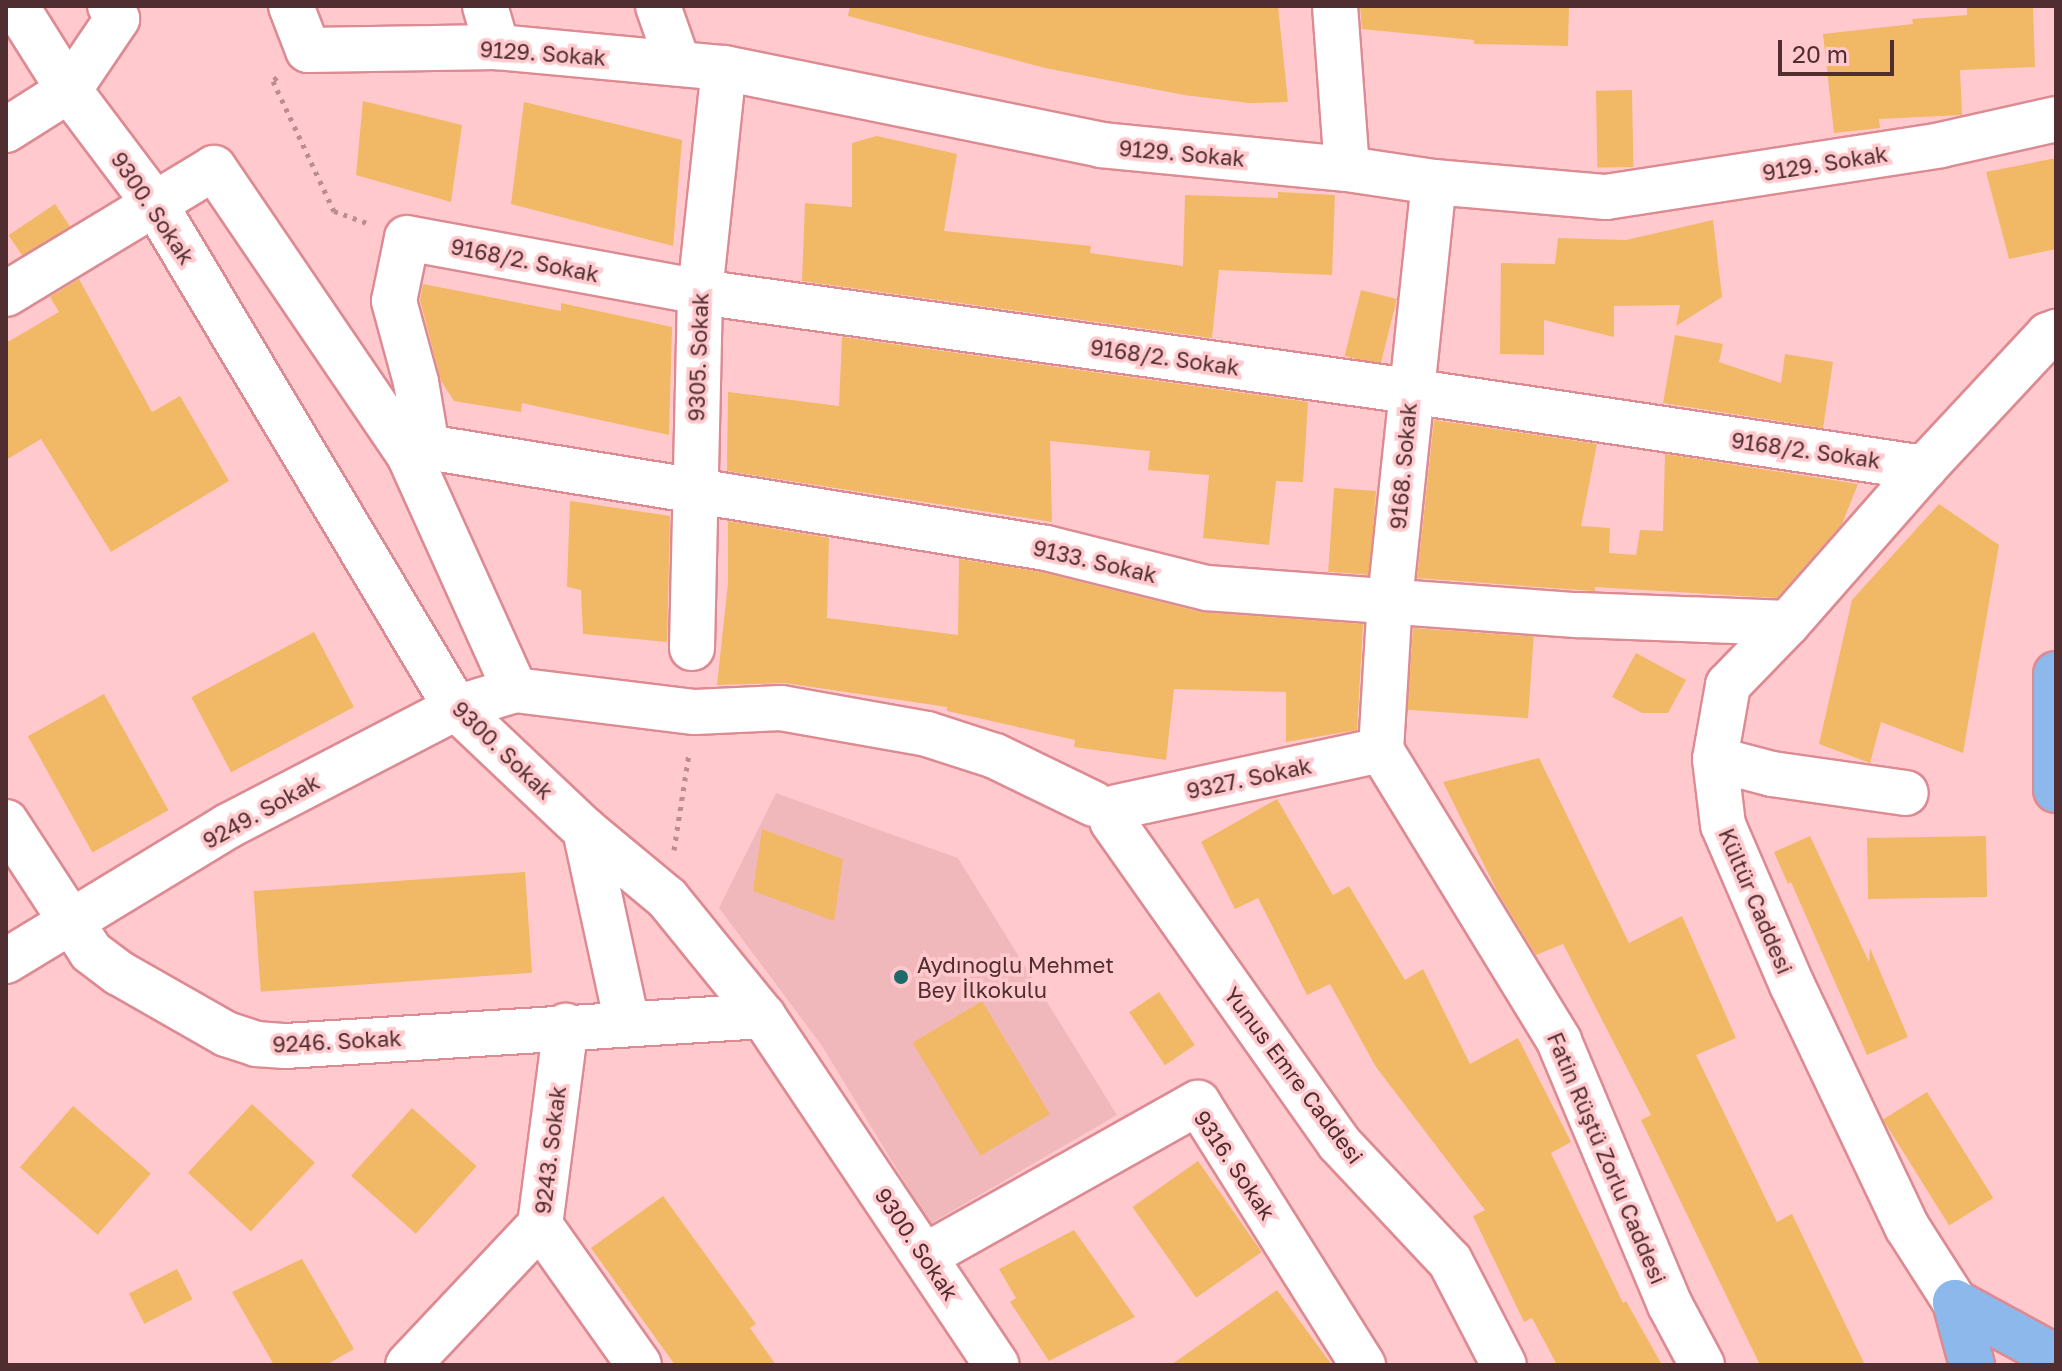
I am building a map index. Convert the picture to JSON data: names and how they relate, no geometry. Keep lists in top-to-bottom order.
{
  "streets": {
    "main road": ["Kültür Caddesi"],
    "street": [
      "9129. Sokak",
      "9300. Sokak",
      "9168/2. Sokak",
      "9305. Sokak",
      "9168. Sokak",
      "9133. Sokak",
      "9327. Sokak",
      "9249. Sokak",
      "9246. Sokak",
      "Yunus Emre Caddesi",
      "9243. Sokak",
      "Fatin Rüştü Zorlu Caddesi",
      "9316. Sokak"
    ]
  },
  "crossings": [
    ["9129. Sokak", "9305. Sokak"],
    ["9129. Sokak", "9168. Sokak"],
    ["9300. Sokak", "9249. Sokak"],
    ["9300. Sokak", "9246. Sokak"],
    ["9300. Sokak", "Yunus Emre Caddesi"],
    ["9300. Sokak", "9316. Sokak"],
    ["9168/2. Sokak", "9305. Sokak"],
    ["9168/2. Sokak", "9168. Sokak"],
    ["9168/2. Sokak", "Kültür Caddesi"],
    ["9305. Sokak", "9133. Sokak"],
    ["9168. Sokak", "9133. Sokak"],
    ["9168. Sokak", "9327. Sokak"],
    ["9168. Sokak", "Fatin Rüştü Zorlu Caddesi"],
    ["9133. Sokak", "Kültür Caddesi"],
    ["9327. Sokak", "Yunus Emre Caddesi"],
    ["9327. Sokak", "Fatin Rüştü Zorlu Caddesi"],
    ["9249. Sokak", "9246. Sokak"],
    ["9249. Sokak", "Yunus Emre Caddesi"],
    ["9246. Sokak", "9243. Sokak"]
  ],
  "places": ["Aydınoğlu Mehmet Bey İlkokulu"],
  "scale_bar": "20 m"
}
